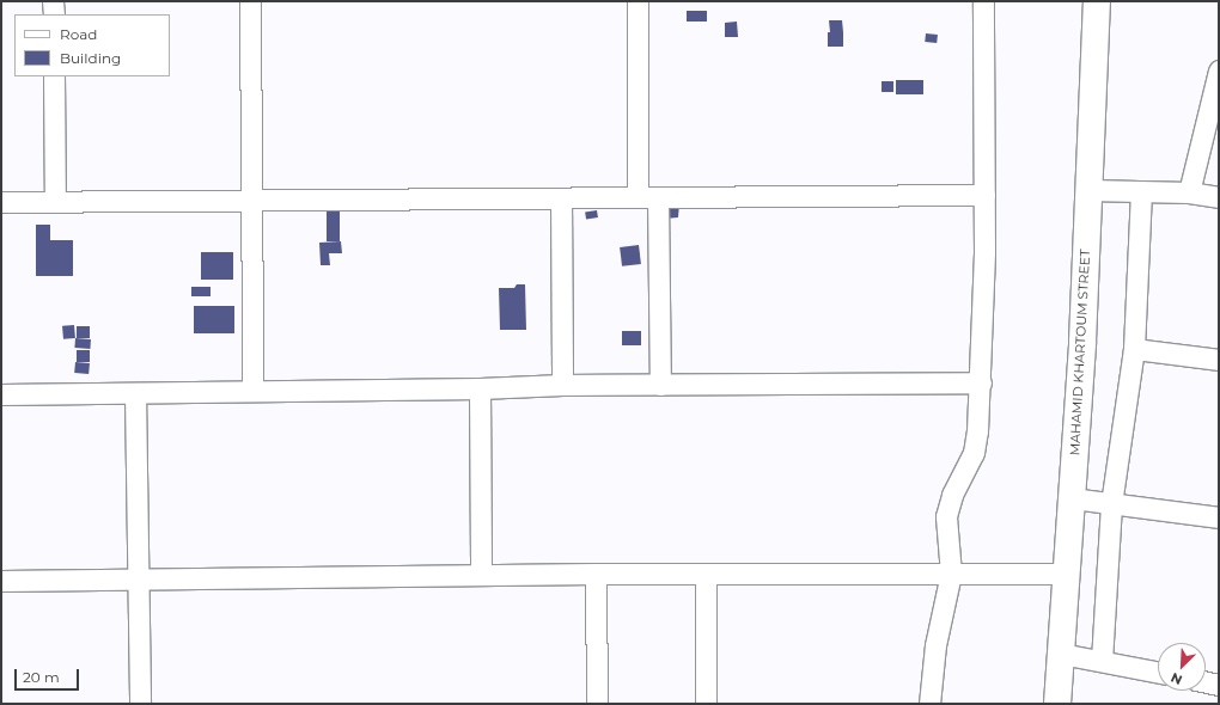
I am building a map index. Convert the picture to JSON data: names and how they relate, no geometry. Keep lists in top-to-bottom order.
{
  "streets": {
    "street": ["MAHAMID KHARTOUM STREET"]
  },
  "legend": ["Road", "Building"],
  "scale_bar": "20 m",
  "north": "bottom left"
}
